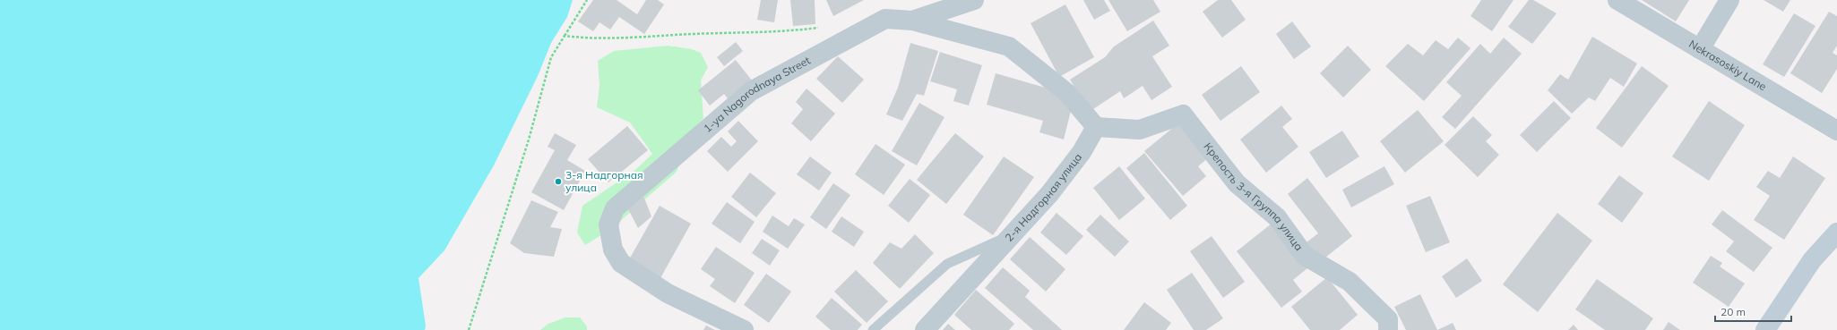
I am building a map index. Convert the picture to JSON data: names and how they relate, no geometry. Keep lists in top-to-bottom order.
{
  "streets": {
    "street": [
      "Nekrasoskiy Lane",
      "1-ya Nagorodnaya Street",
      "2-я Надгорная улица",
      "Крепость 3-я Группа улица"
    ]
  },
  "crossings": [
    ["2-я Надгорная улица", "Крепость 3-я Группа улица"]
  ],
  "places": ["3-я Надгорная улица"],
  "scale_bar": "20 m"
}
